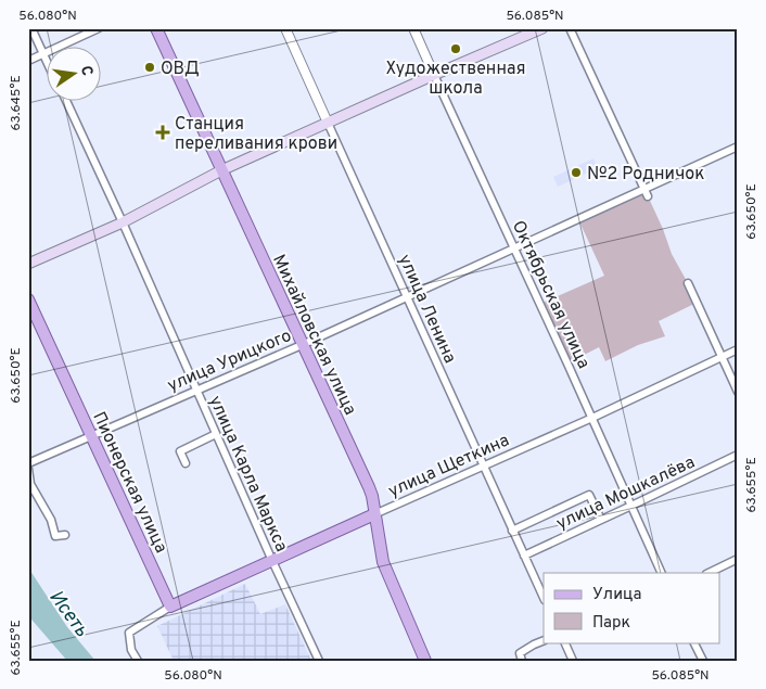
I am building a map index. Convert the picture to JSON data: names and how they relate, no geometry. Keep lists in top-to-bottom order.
{
  "streets": {
    "main road": ["Михайловская улица", "улица Щеткина", "Пионерская улица"],
    "street": [
      "Октябрьская улица",
      "улица Ленина",
      "улица Урицкого",
      "улица Карла Маркса",
      "улица Мошкалёва"
    ]
  },
  "crossings": [
    ["Октябрьская улица", "улица Урицкого"],
    ["Октябрьская улица", "улица Щеткина"],
    ["Октябрьская улица", "улица Мошкалёва"],
    ["улица Ленина", "улица Урицкого"],
    ["улица Ленина", "улица Щеткина"],
    ["улица Ленина", "улица Мошкалёва"],
    ["Михайловская улица", "улица Урицкого"],
    ["Михайловская улица", "улица Щеткина"],
    ["улица Урицкого", "улица Карла Маркса"],
    ["улица Урицкого", "Пионерская улица"],
    ["улица Щеткина", "улица Карла Маркса"],
    ["улица Щеткина", "Пионерская улица"]
  ],
  "water": ["Исеть"],
  "places": {
    "other": ["Художественная школа", "ОВД", "№2 Родничок"],
    "health": ["Станция переливания крови"]
  },
  "legend": ["Улица", "Парк"],
  "north": "right",
  "coordinates": [
    "56.080°N",
    "56.085°N",
    "63.645°E",
    "63.650°E",
    "63.655°E"
  ]
}
